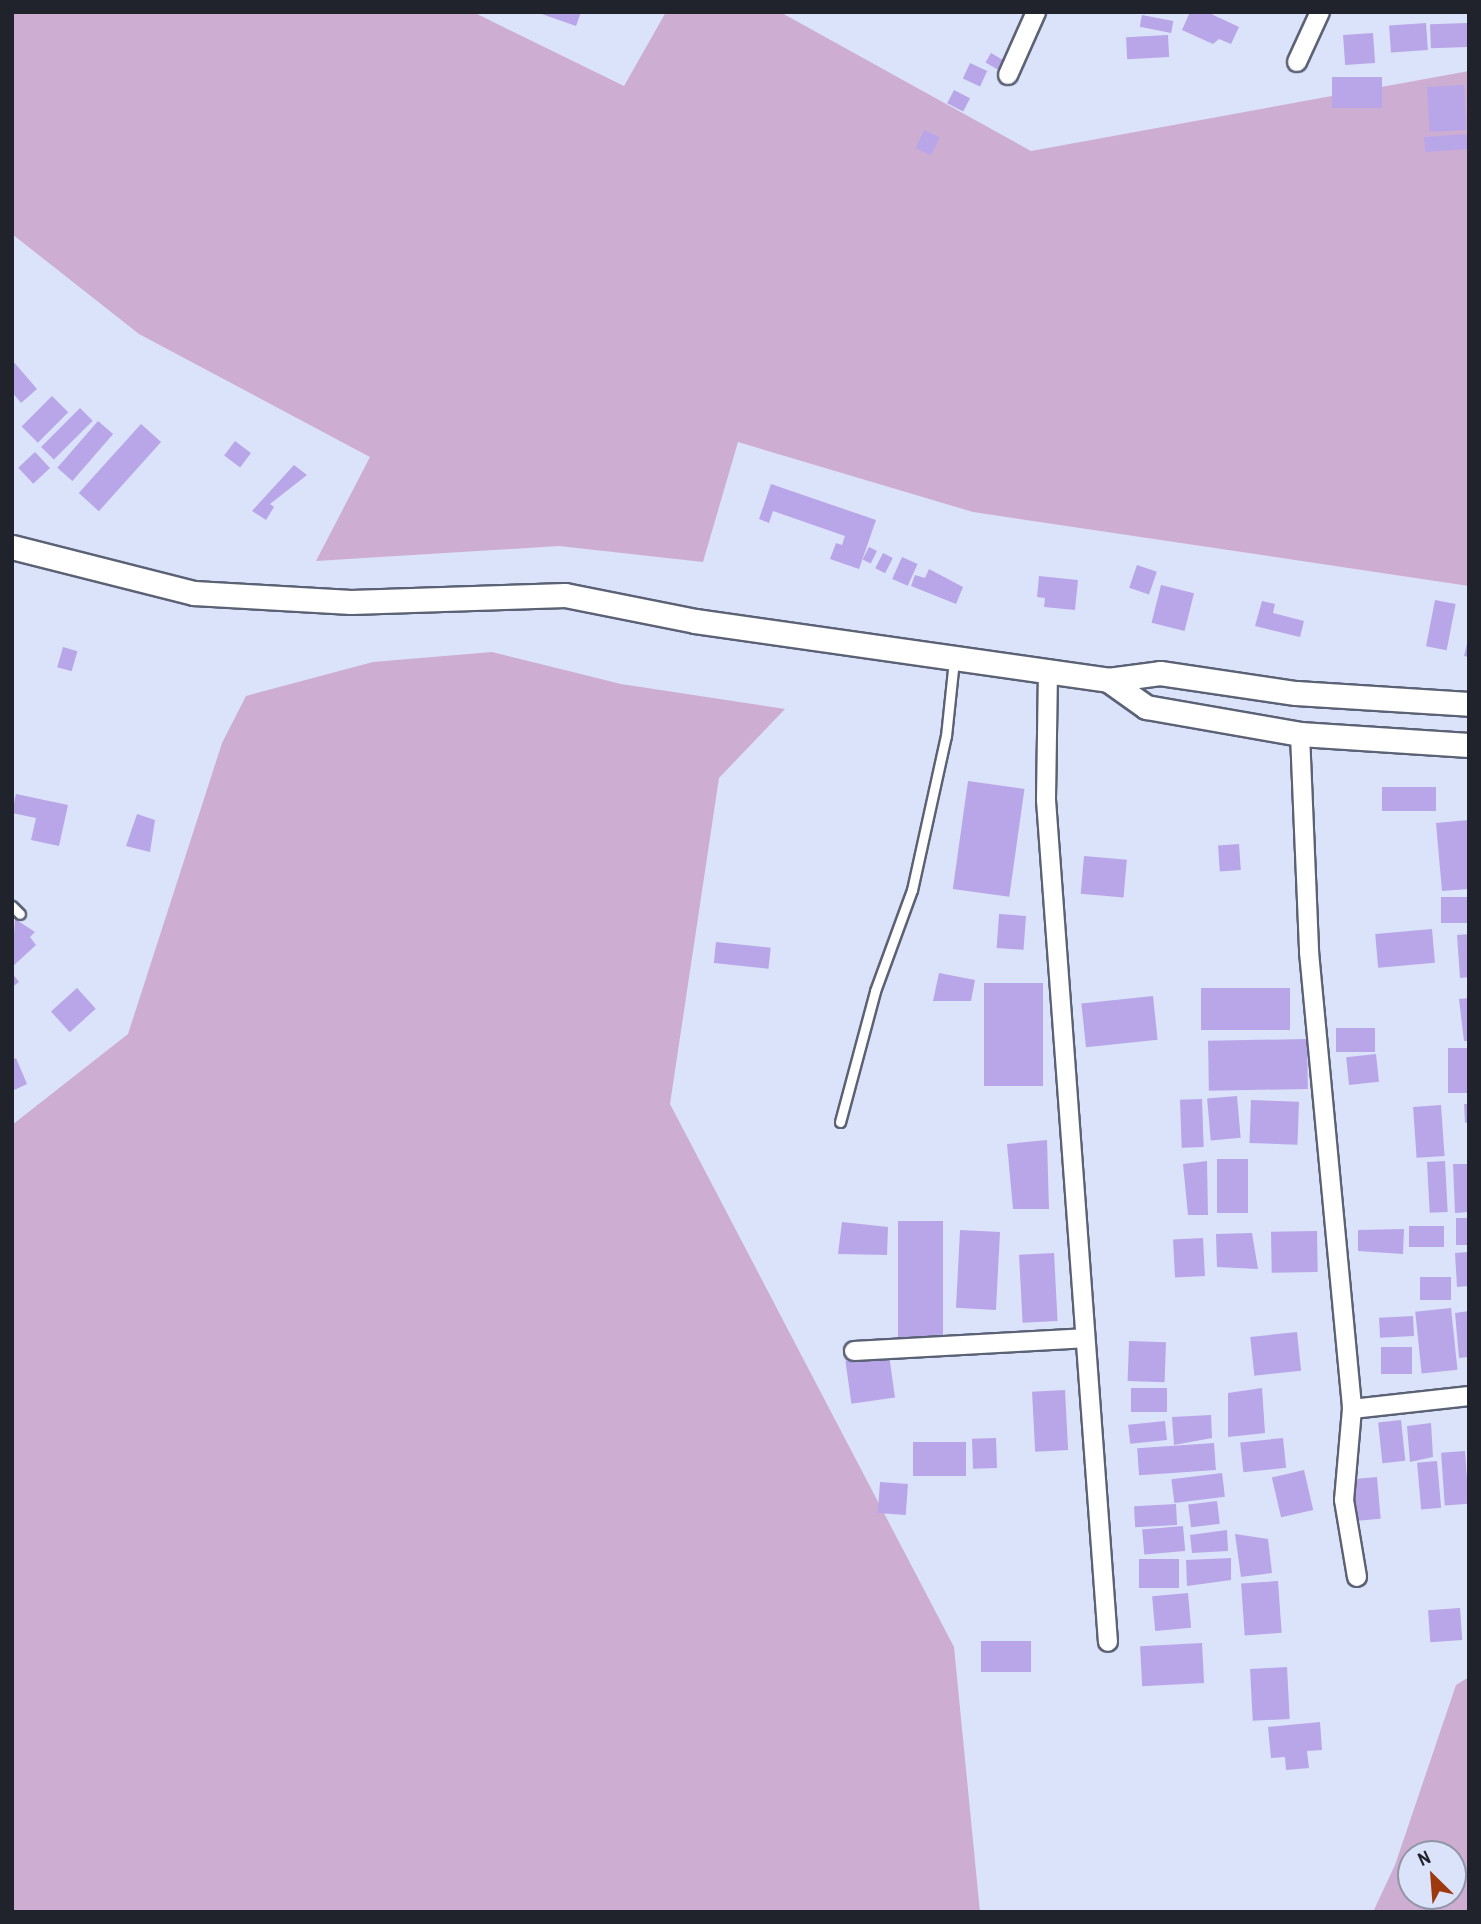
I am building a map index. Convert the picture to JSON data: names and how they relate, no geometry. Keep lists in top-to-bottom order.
{
  "north": "top left"
}
